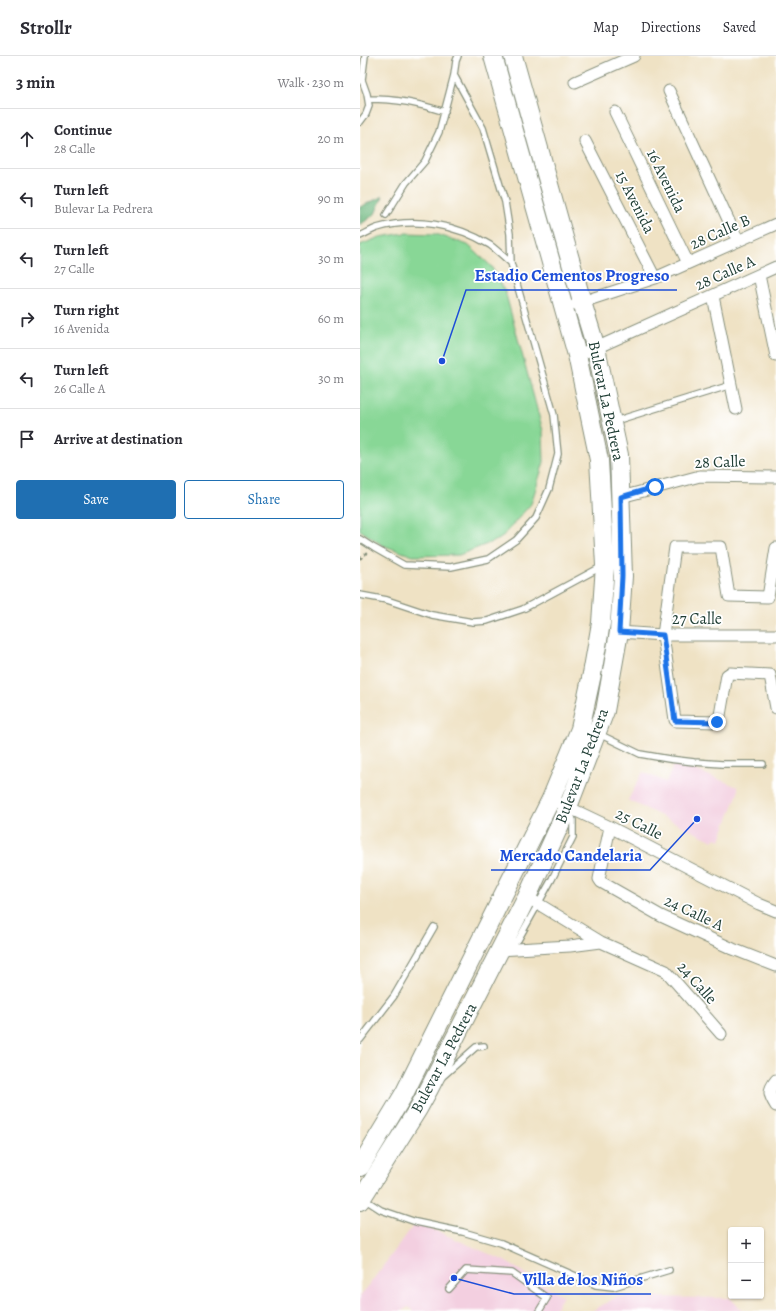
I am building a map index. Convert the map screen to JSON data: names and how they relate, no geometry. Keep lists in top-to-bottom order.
{
  "streets": {
    "main road": ["Bulevar La Pedrera"],
    "street": [
      "16 Avenida",
      "15 Avenida",
      "28 Calle B",
      "28 Calle A",
      "28 Calle",
      "27 Calle",
      "25 Calle",
      "24 Calle A",
      "24 Calle"
    ]
  },
  "crossings": [
    ["16 Avenida", "28 Calle B"],
    ["15 Avenida", "28 Calle B"],
    ["28 Calle B", "Bulevar La Pedrera"],
    ["28 Calle A", "Bulevar La Pedrera"],
    ["Bulevar La Pedrera", "28 Calle"],
    ["Bulevar La Pedrera", "27 Calle"],
    ["Bulevar La Pedrera", "25 Calle"],
    ["Bulevar La Pedrera", "24 Calle"],
    ["25 Calle", "24 Calle A"]
  ],
  "places": ["Estadio Cementos Progreso", "Mercado Candelaria", "Villa de los Niños"],
  "page": {
    "header": "Strollr",
    "nav": ["Map", "Directions", "Saved"],
    "heading": ["3 min", "Walk · 230 m"],
    "list": [
      ["Continue", "28 Calle", "20 m"],
      ["Turn left", "Bulevar La Pedrera", "90 m"],
      ["Turn left", "27 Calle", "30 m"],
      ["Turn right", "16 Avenida", "60 m"],
      ["Turn left", "26 Calle A", "30 m"],
      "Arrive at destination"
    ],
    "buttons": ["Save", "Share"],
    "map_buttons": ["+", "−"]
  }
}
